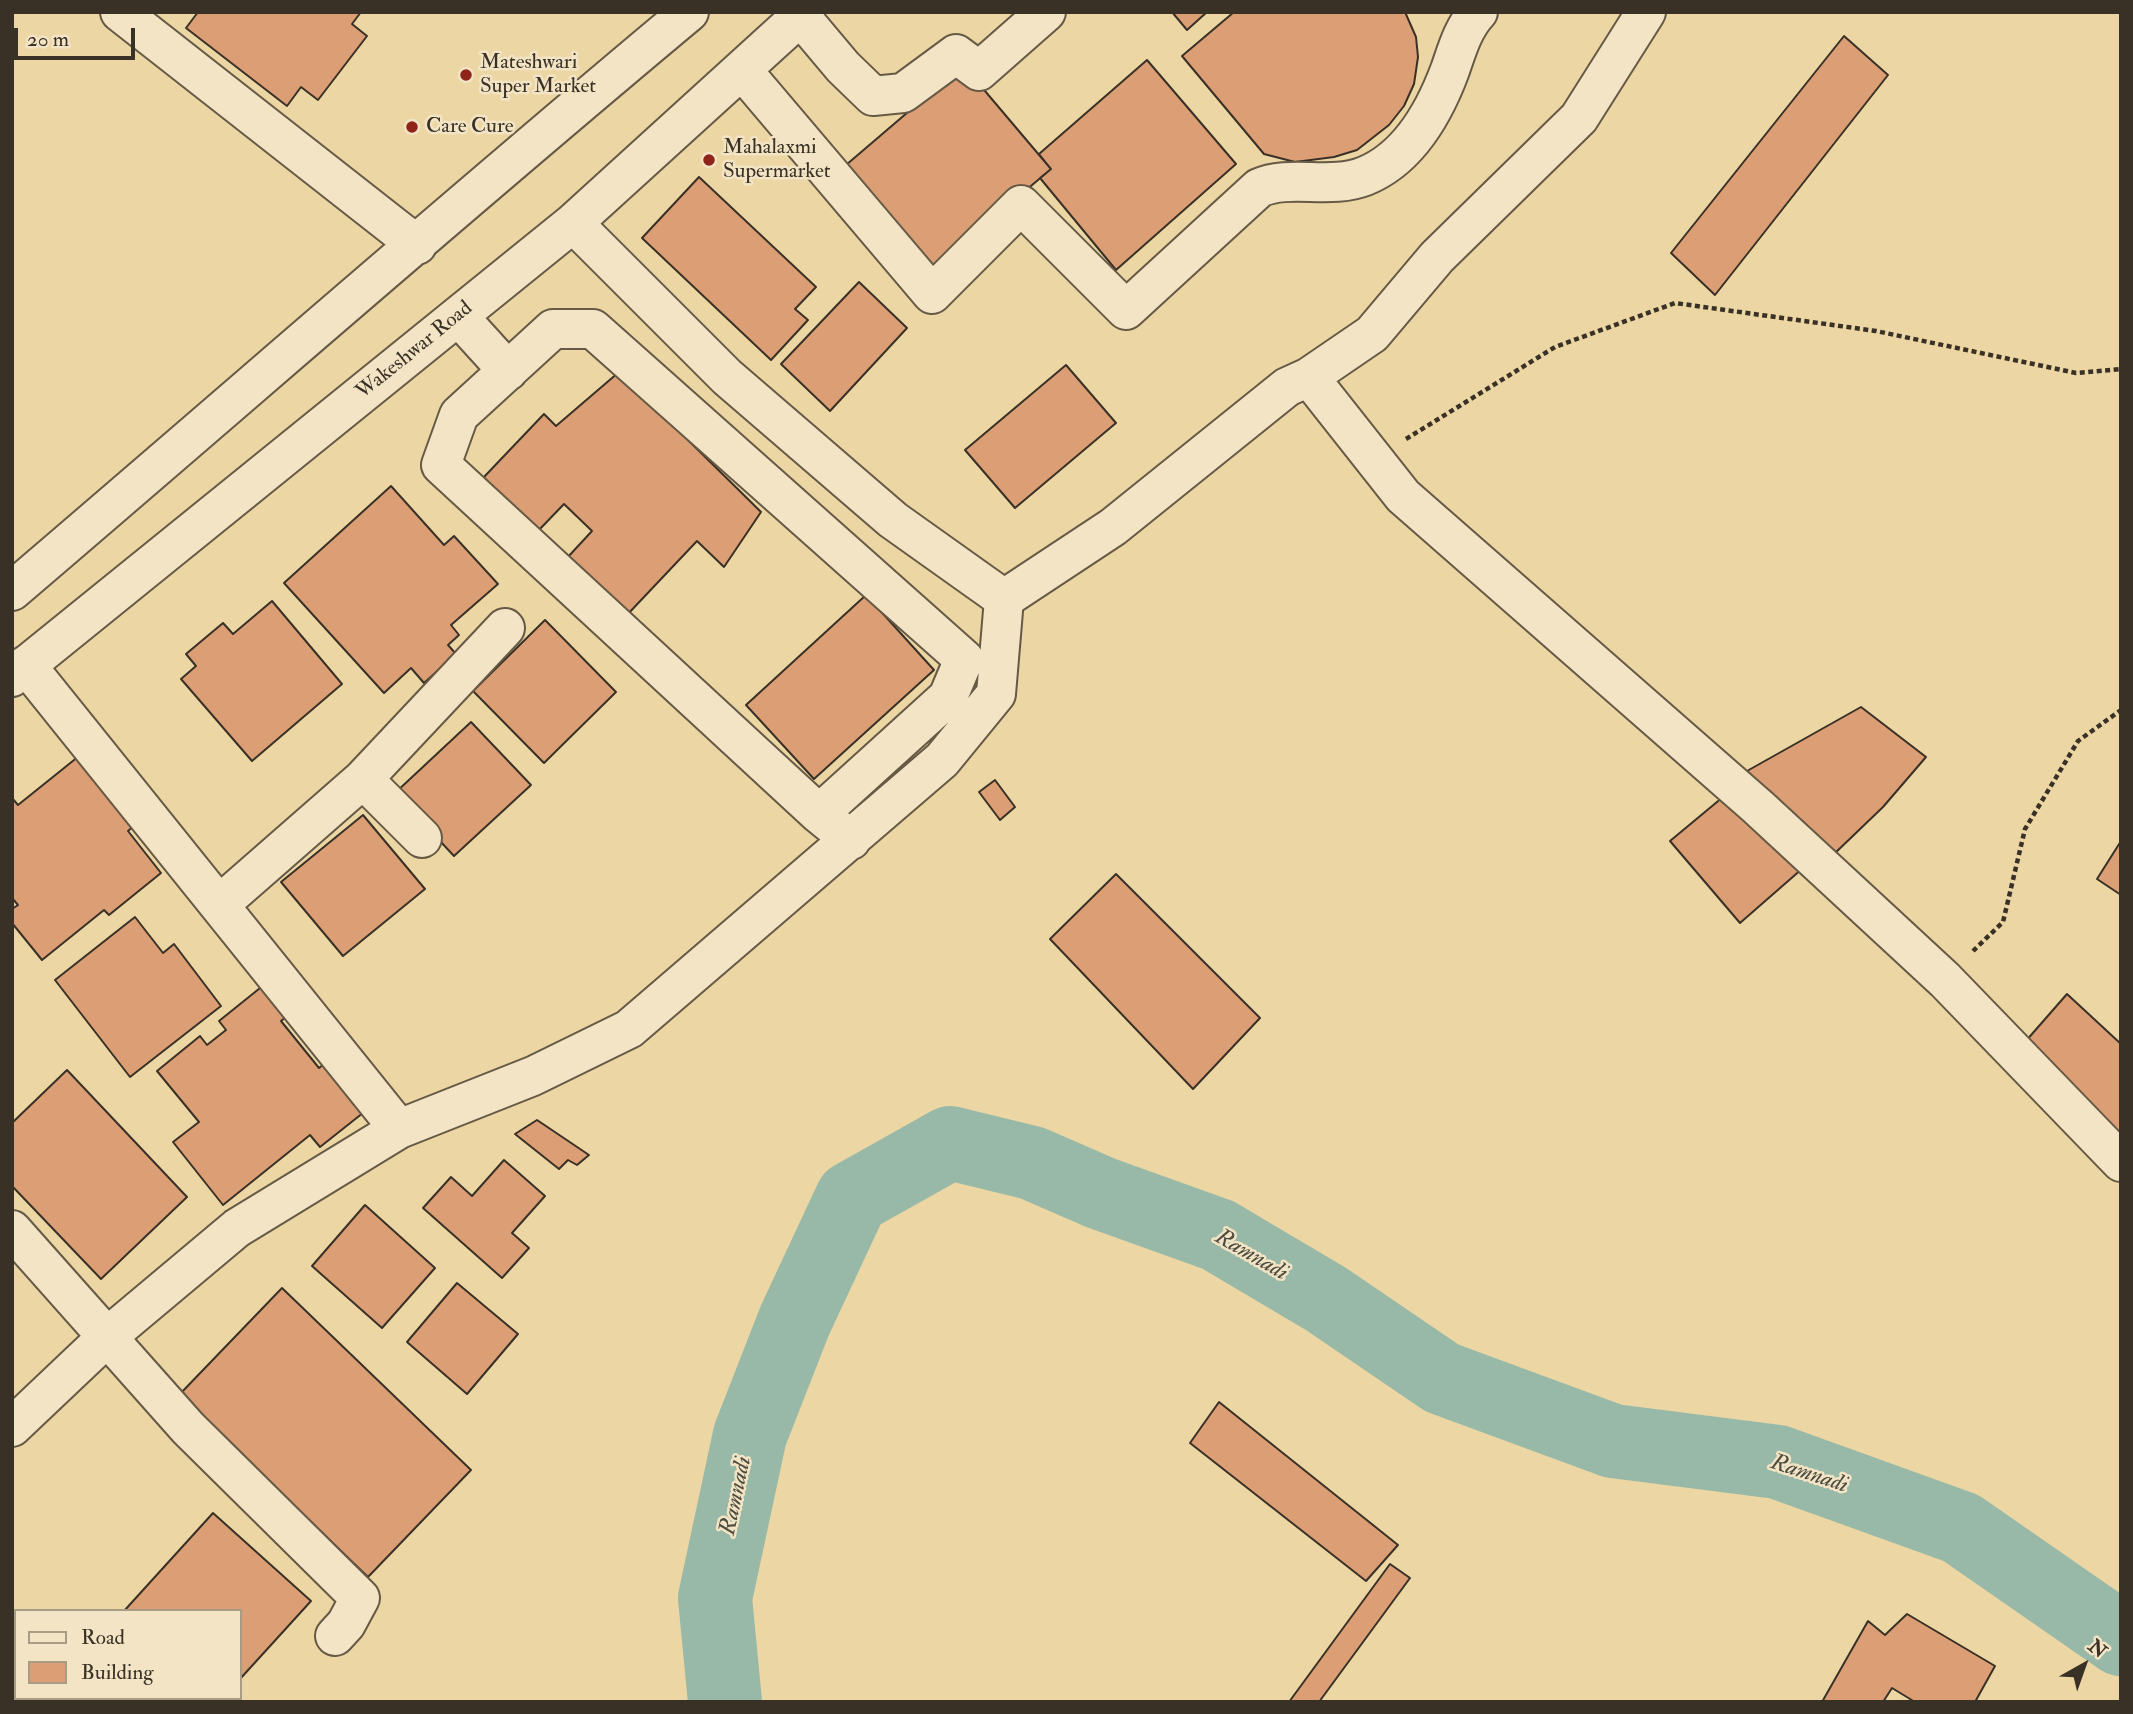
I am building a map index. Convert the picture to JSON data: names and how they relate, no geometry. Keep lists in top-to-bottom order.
{
  "streets": {
    "street": ["Wakeshwar Road"]
  },
  "water": ["Ramnadi"],
  "places": ["Mateshwari Super Market", "Care Cure", "Mahalaxmi Supermarket"],
  "legend": ["Road", "Building"],
  "scale_bar": "20 m",
  "north": "top right"
}
